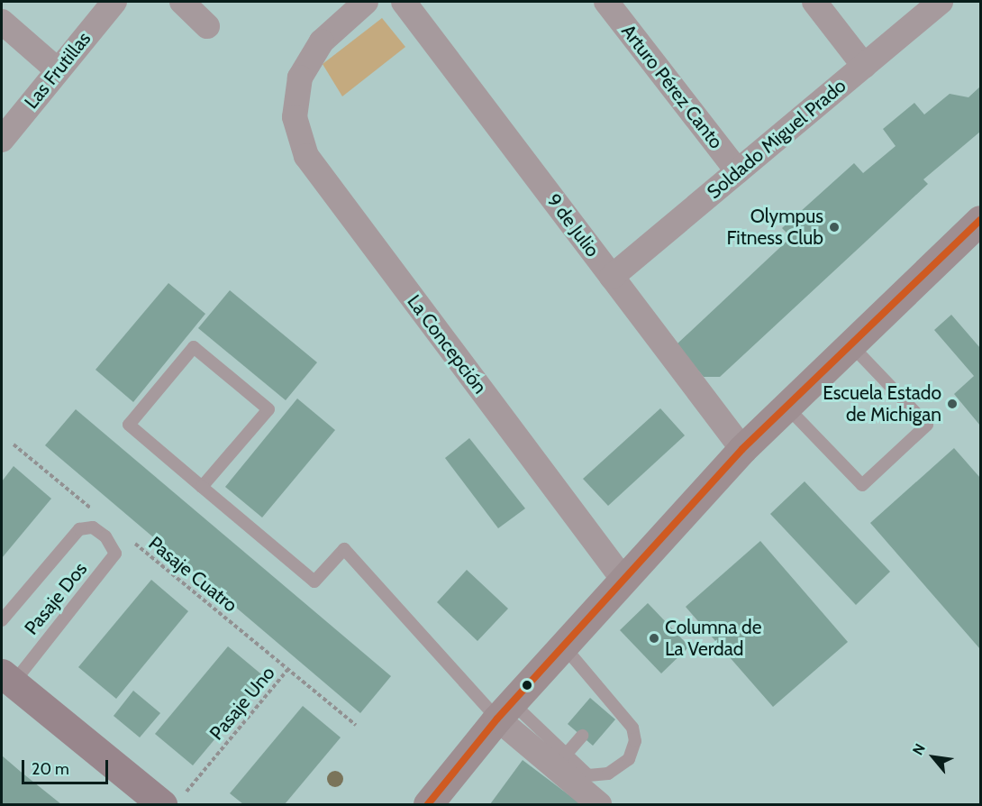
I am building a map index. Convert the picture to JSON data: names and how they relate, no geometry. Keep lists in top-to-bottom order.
{
  "streets": {
    "street": [
      "Las Frutillas",
      "Arturo Pérez Canto",
      "Soldado Miguel Prado",
      "9 de Julio",
      "La Concepción"
    ],
    "lane": ["Pasaje Dos"],
    "path": ["Pasaje Cuatro", "Pasaje Uno"]
  },
  "crossings": [
    ["Arturo Pérez Canto", "Soldado Miguel Prado"],
    ["Soldado Miguel Prado", "9 de Julio"],
    ["Pasaje Cuatro", "Pasaje Uno"]
  ],
  "places": ["Olympus Fitness Club", "Escuela Estado de Michigan", "Columna de La Verdad"],
  "scale_bar": "20 m",
  "north": "top left"
}
